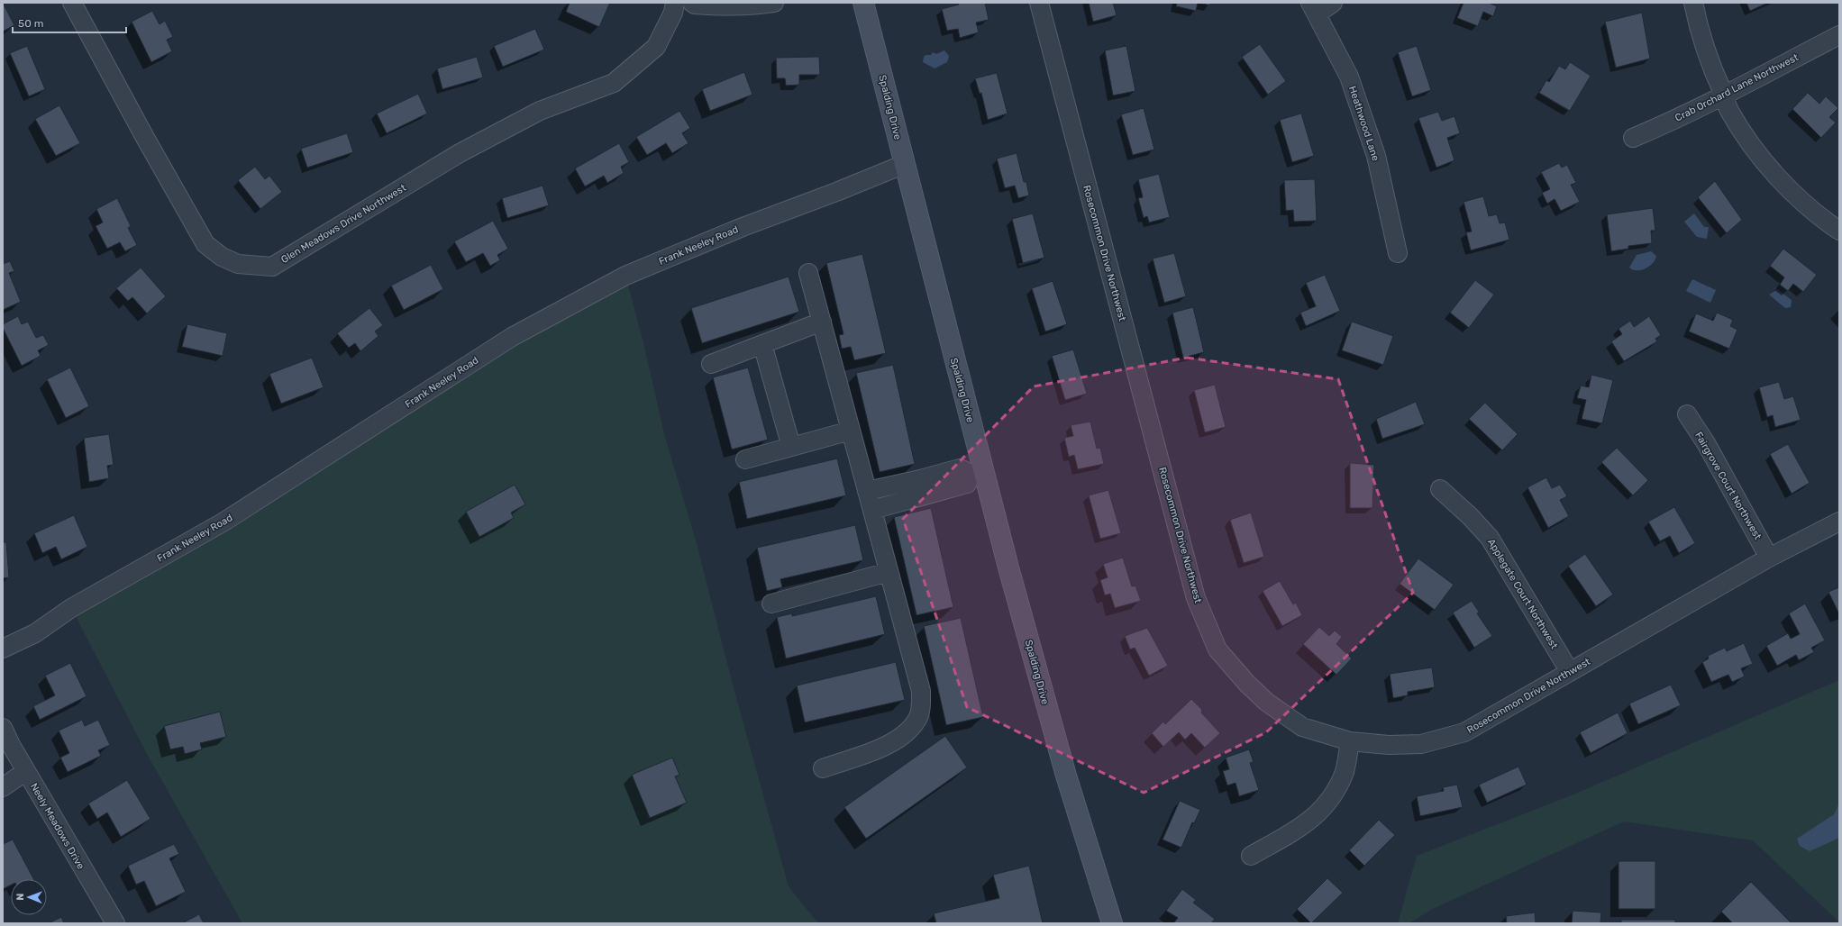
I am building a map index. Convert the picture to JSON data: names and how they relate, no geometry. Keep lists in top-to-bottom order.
{
  "streets": {
    "main road": ["Spalding Drive"],
    "street": [
      "Crab Orchard Lane Northwest",
      "Heathwood Lane",
      "Glen Meadows Drive Northwest",
      "Frank Neeley Road",
      "Rosecommon Drive Northwest",
      "Fairgrove Court Northwest",
      "Applegate Court Northwest",
      "Neely Meadows Drive"
    ]
  },
  "crossings": [
    ["Spalding Drive", "Frank Neeley Road"],
    ["Rosecommon Drive Northwest", "Fairgrove Court Northwest"],
    ["Rosecommon Drive Northwest", "Applegate Court Northwest"]
  ],
  "scale_bar": "50 m",
  "north": "left"
}
